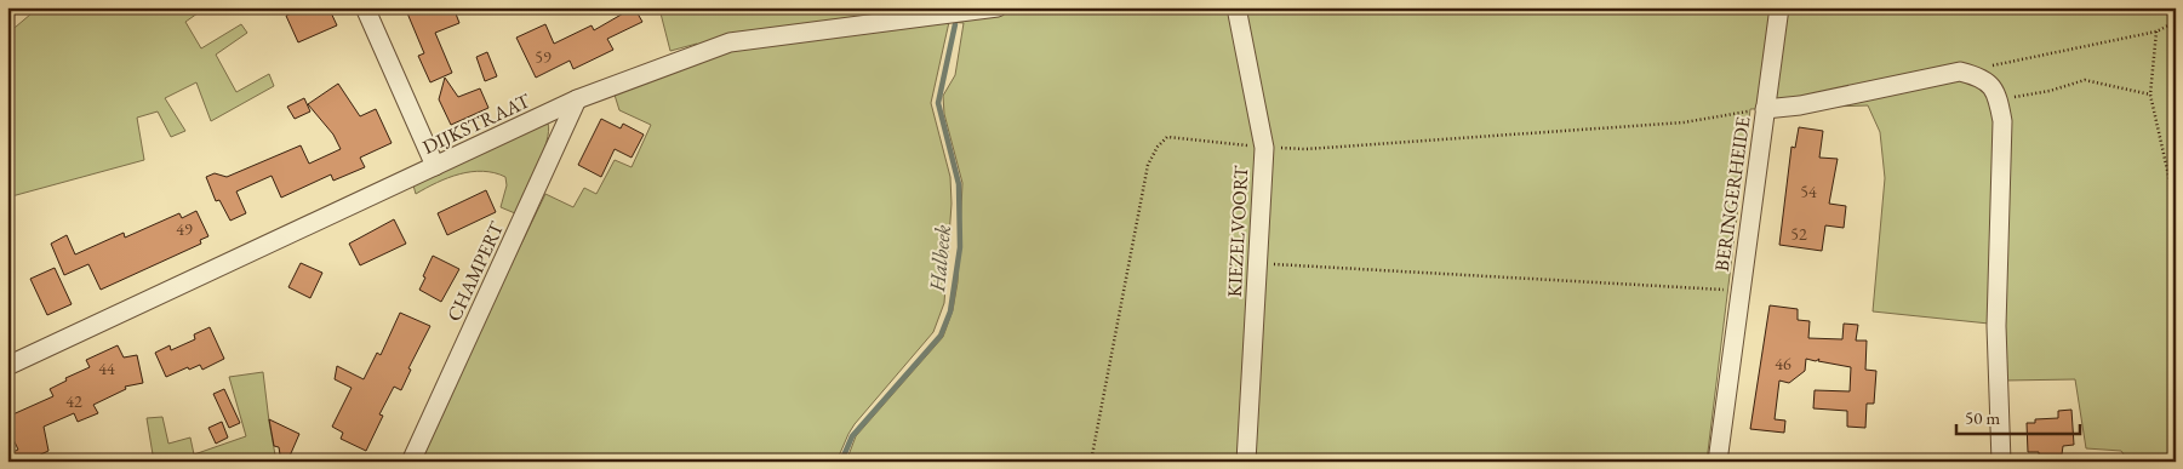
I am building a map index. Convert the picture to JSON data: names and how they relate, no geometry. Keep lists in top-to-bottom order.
{
  "streets": {
    "street": [
      "DIJKSTRAAT",
      "BERINGERHEIDE",
      "KIEZELVOORT",
      "CHAMPERT"
    ]
  },
  "crossings": [
    ["DIJKSTRAAT", "CHAMPERT"]
  ],
  "water": ["Halbeek"],
  "house_numbers": [
    "59",
    "54",
    "49",
    "52",
    "46",
    "44",
    "42"
  ],
  "scale_bar": "50 m"
}
